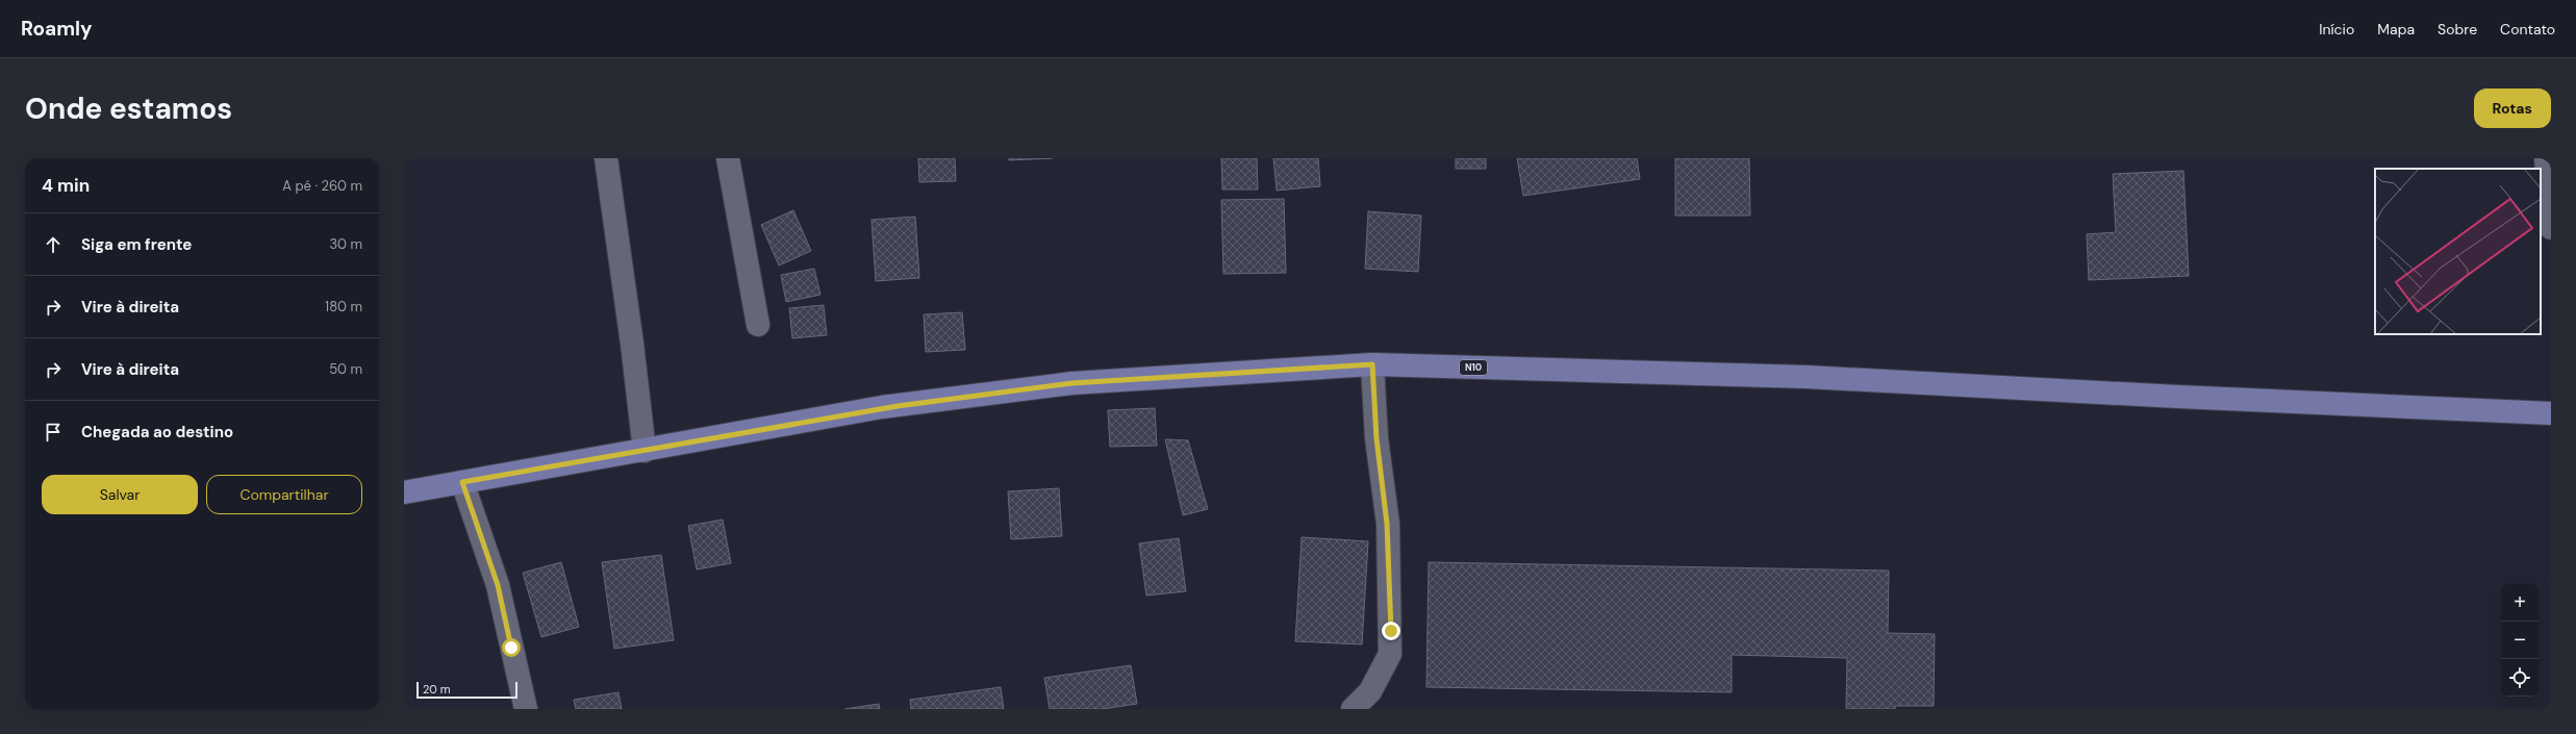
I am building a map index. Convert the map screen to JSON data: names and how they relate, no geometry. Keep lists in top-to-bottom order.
{
  "streets": {
    "main road": ["N10"]
  },
  "scale_bar": "20 m",
  "page": {
    "header": "Roamly",
    "nav": [
      "Início",
      "Mapa",
      "Sobre",
      "Contato"
    ],
    "buttons": [
      "Rotas",
      ["Salvar", "Compartilhar"]
    ],
    "title": "Onde estamos",
    "heading": ["4 min", "A pé · 260 m"],
    "list": [
      ["Siga em frente", "30 m"],
      ["Vire à direita", "180 m"],
      ["Vire à direita", "50 m"],
      "Chegada ao destino"
    ],
    "map_buttons": ["+", "−"],
    "scale": "20 m"
  }
}
